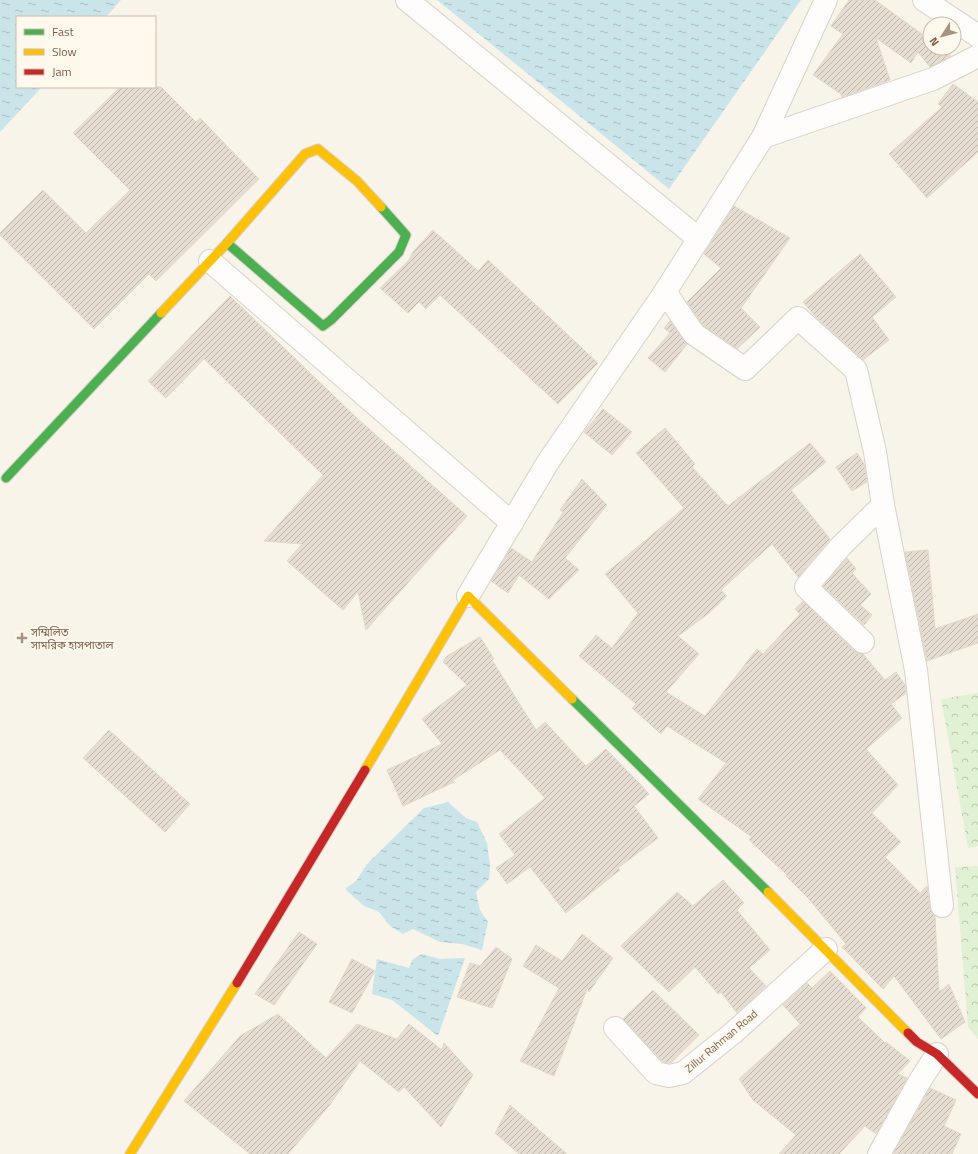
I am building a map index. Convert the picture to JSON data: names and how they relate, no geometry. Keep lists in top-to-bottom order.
{
  "streets": {
    "street": ["Zillur Rahman Road"]
  },
  "places": {
    "health": ["সম্মিলিত সামরিক হাসপাতাল"]
  },
  "legend": ["Fast", "Slow", "Jam"],
  "north": "bottom left"
}
